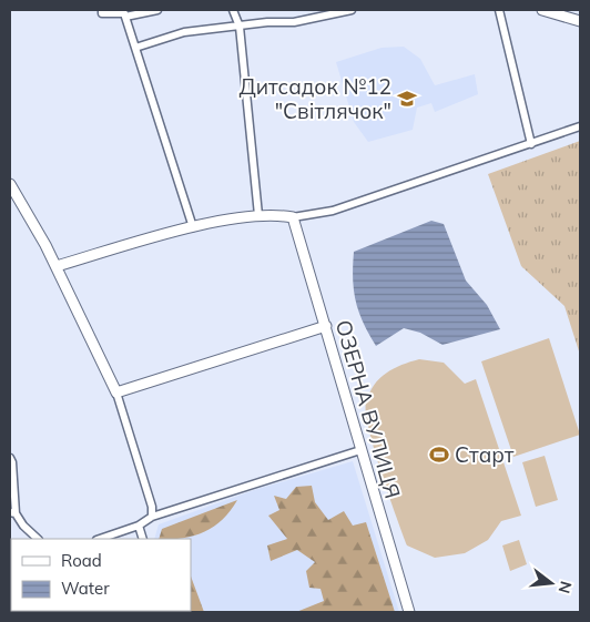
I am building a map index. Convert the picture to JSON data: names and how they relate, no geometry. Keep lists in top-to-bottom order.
{
  "streets": {
    "street": ["ОЗЕРНА ВУЛИЦЯ"]
  },
  "places": {
    "school or university": ["Дитсадок №12 \"Світлячок\""],
    "sports": ["Старт"]
  },
  "legend": ["Road", "Water"],
  "north": "right"
}
